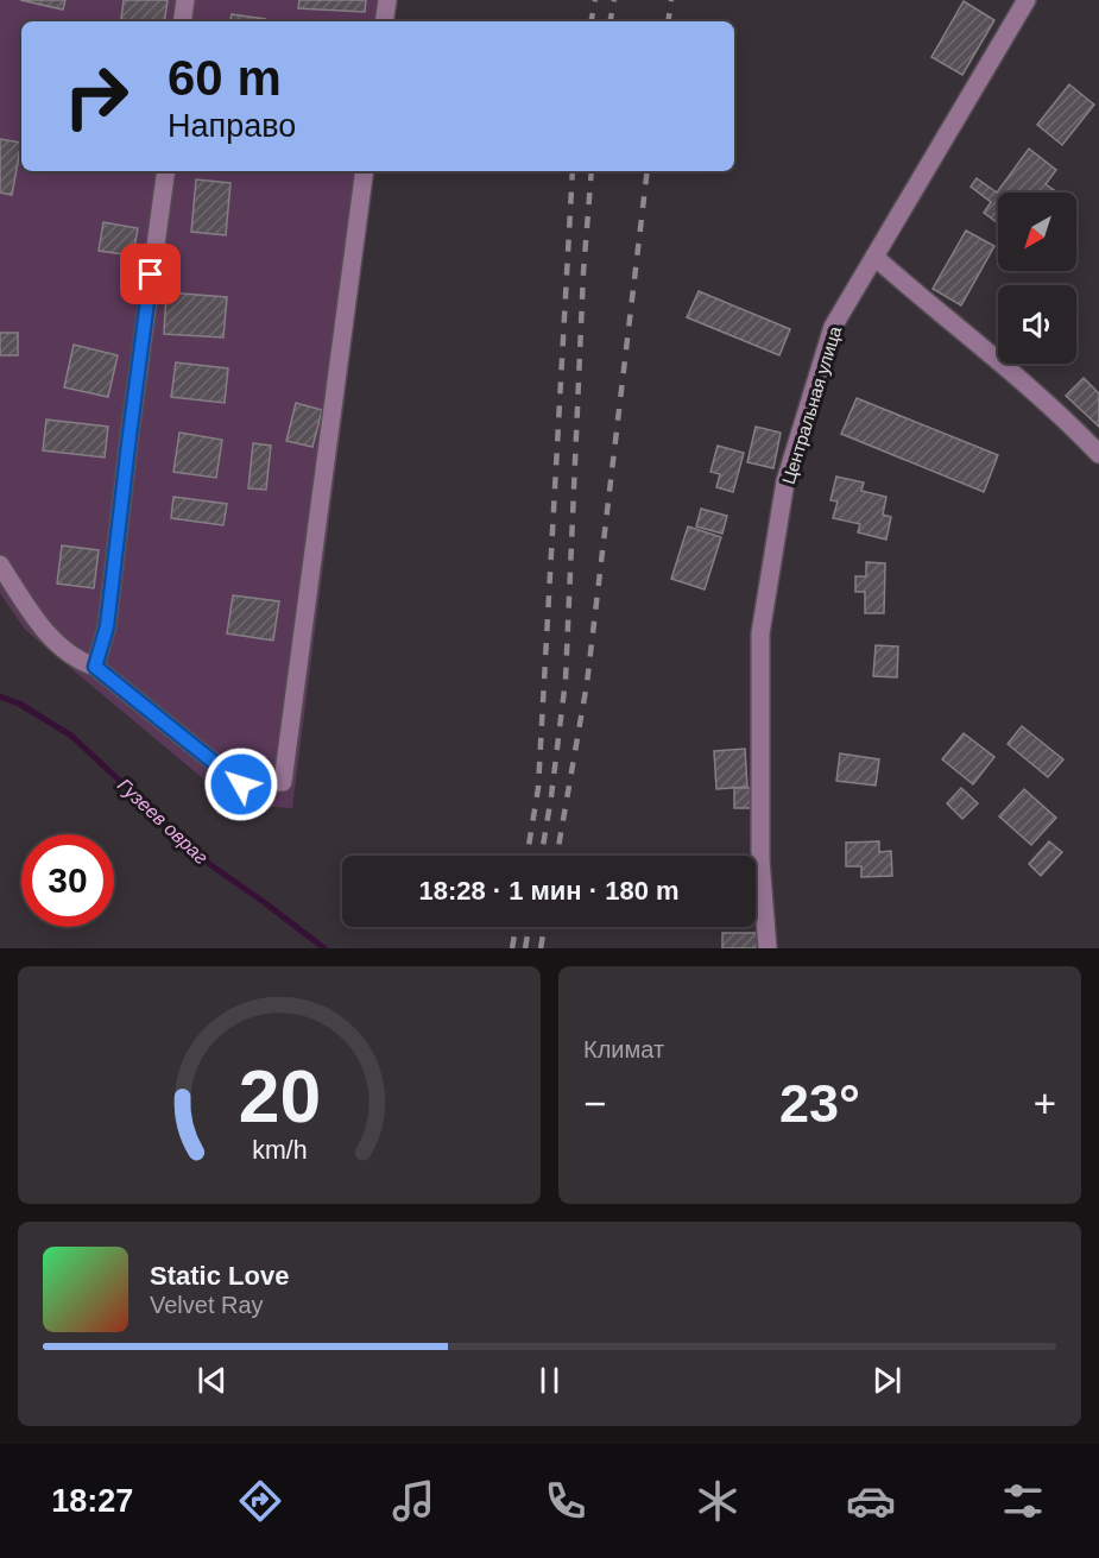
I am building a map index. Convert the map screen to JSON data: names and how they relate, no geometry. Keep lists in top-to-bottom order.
{
  "streets": {
    "street": ["Центральная улица"]
  },
  "water": ["Гузеев овраг"],
  "north": "bottom left",
  "page": {
    "turn": ["60 m", "Направо"],
    "limit": "30",
    "trip": "18:28 · 1 мин · 180 m",
    "tile": "Климат",
    "heat": ["−", "23°", "+"],
    "song": ["Static Love", "Velvet Ray"],
    "tabs": "18:27",
    "gauge": ["20", "km/h"]
  }
}
